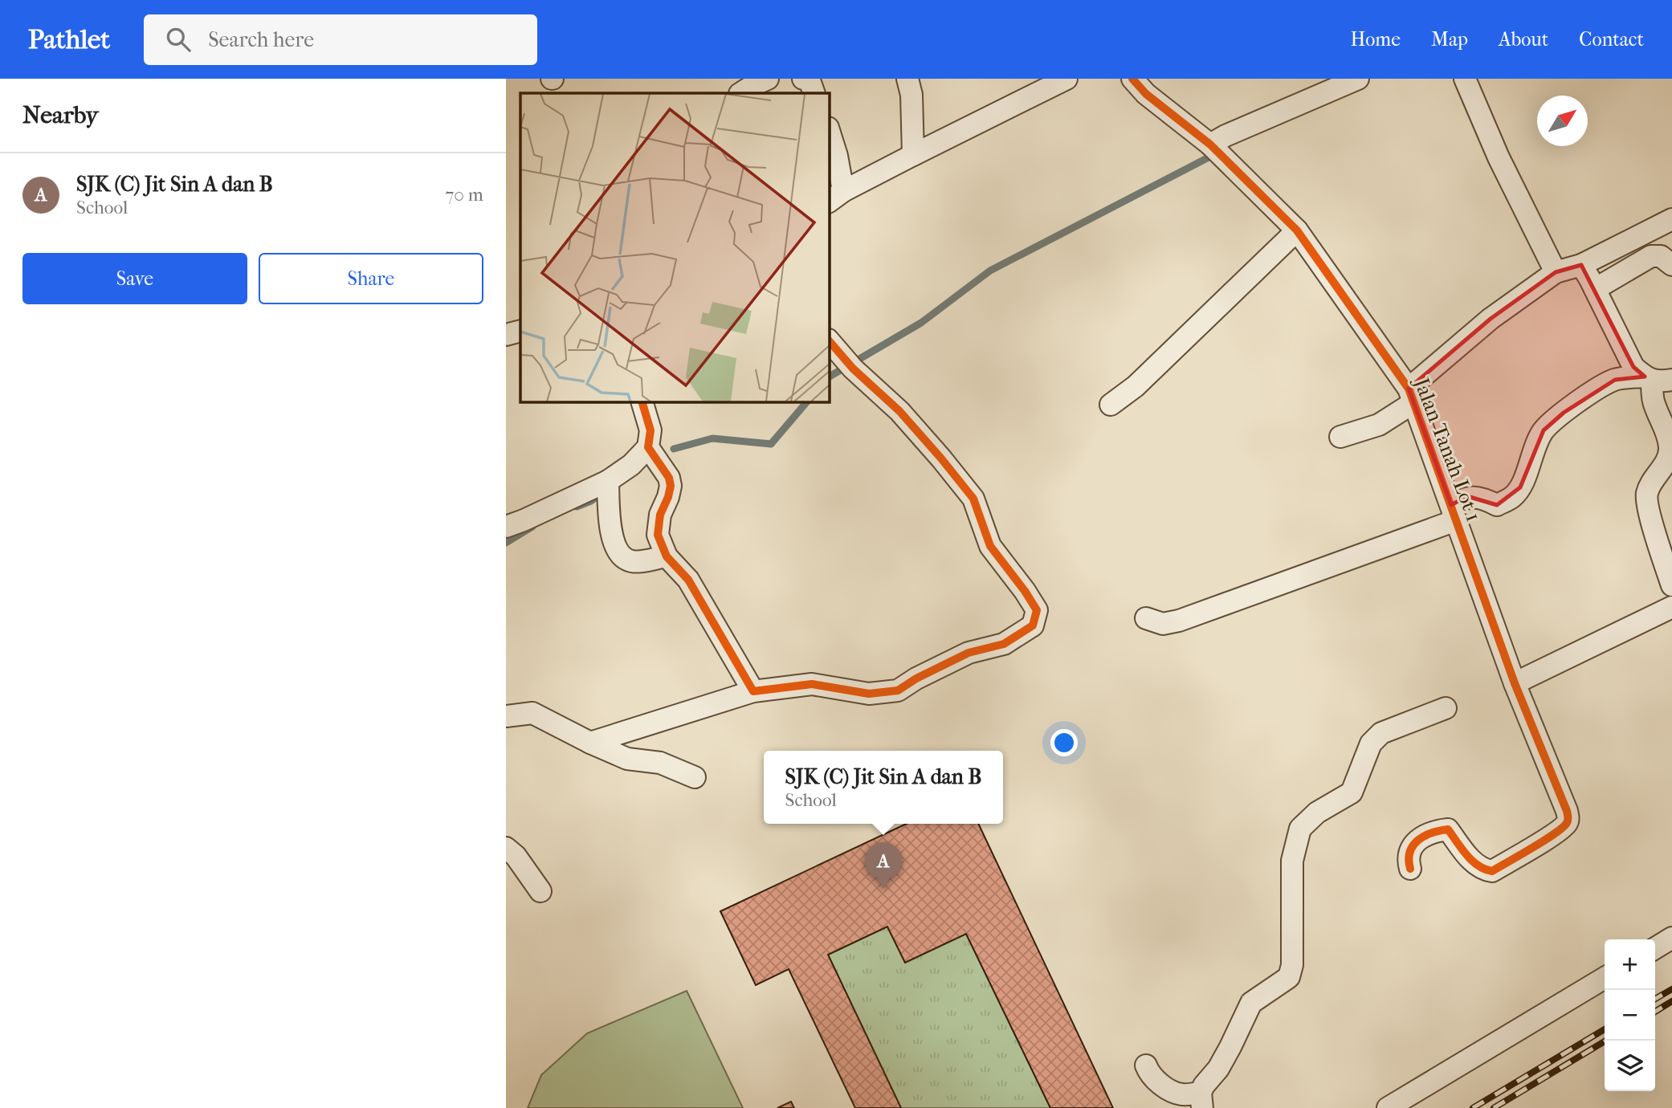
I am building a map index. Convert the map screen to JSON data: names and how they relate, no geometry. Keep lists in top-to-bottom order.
{
  "streets": {
    "street": ["Jalan Tanah Lot 1"]
  },
  "north": "top right",
  "page": {
    "header": "Pathlet",
    "search": "Search here",
    "nav": [
      "Home",
      "Map",
      "About",
      "Contact"
    ],
    "heading": "Nearby",
    "list": [
      {
        "mark": "A",
        "name": "SJK (C) Jit Sin A dan B",
        "note": "School",
        "value": "70 m"
      }
    ],
    "buttons": ["Save", "Share"],
    "popup": ["SJK (C) Jit Sin A dan B", "School"],
    "pins": "A",
    "map_buttons": ["+", "−"]
  }
}
